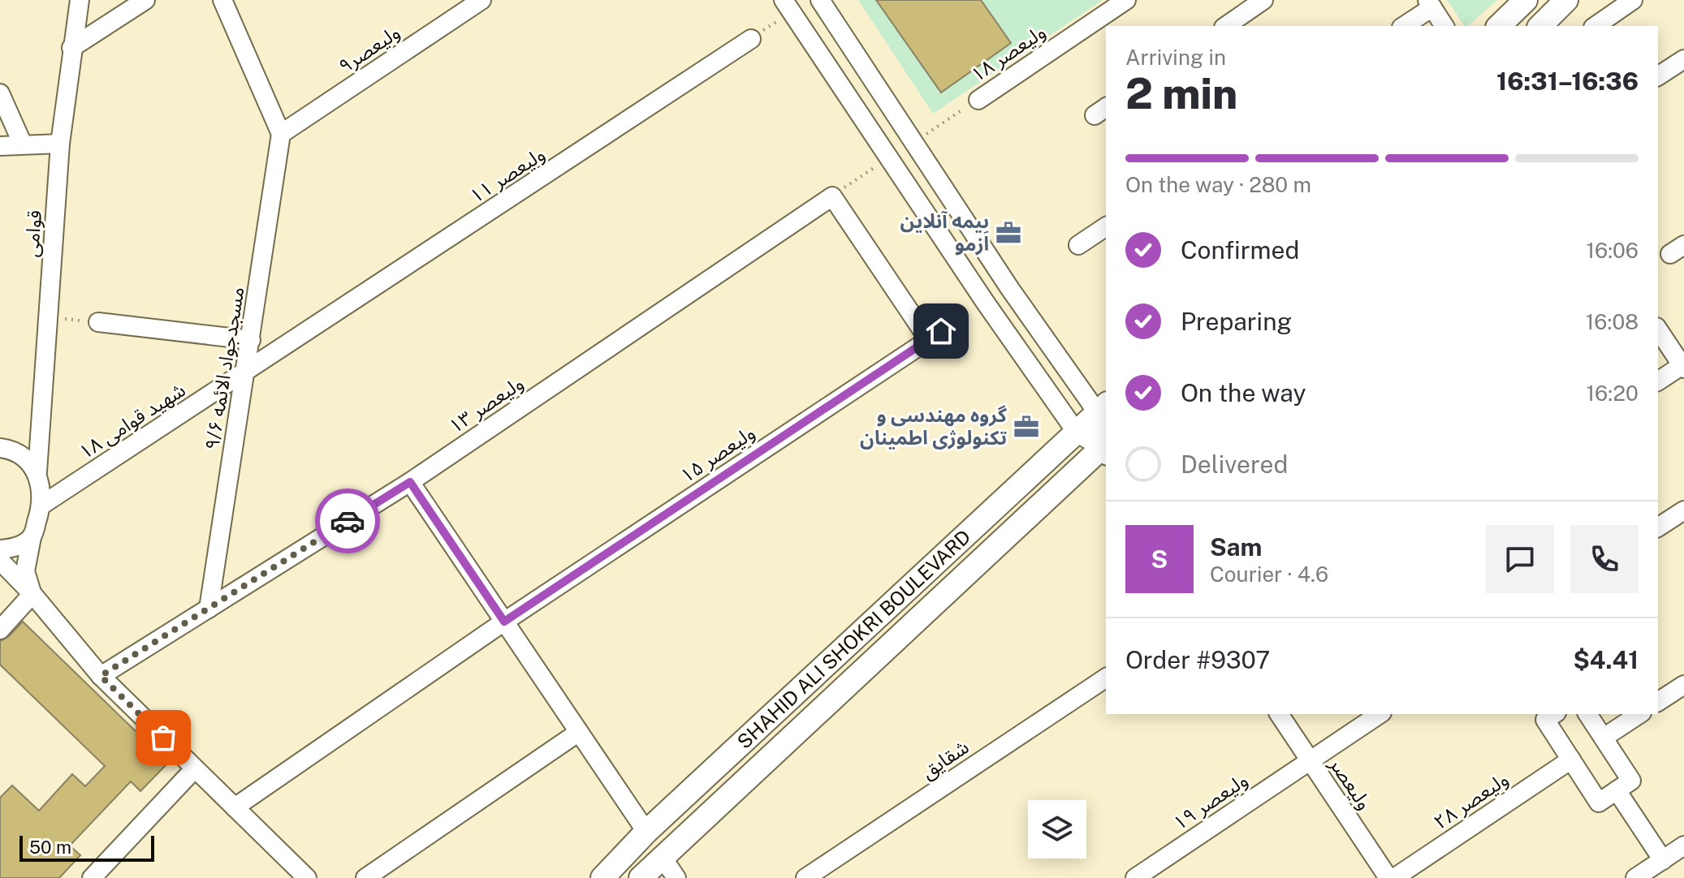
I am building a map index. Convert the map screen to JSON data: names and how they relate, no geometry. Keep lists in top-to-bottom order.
{
  "streets": {
    "main road": ["SHAHID ALI SHOKRI BOULEVARD"],
    "street": [
      "ولیعصر۹",
      "ولیعصر ۱۸",
      "ولیعصر ۱۱",
      "قوامی",
      "مسجدجواد الائمه ۹/۶",
      "ولیعصر ۱۳",
      "شهید قوامی ۱۸",
      "ولیعصر ۱۵",
      "شقایق",
      "ولیعصر",
      "ولیعصر ۲۸",
      "ولیعصر ۱۹"
    ]
  },
  "crossings": [
    ["ولیعصر۹", "مسجدجواد الائمه ۹/۶"],
    ["ولیعصر ۱۱", "مسجدجواد الائمه ۹/۶"],
    ["ولیعصر ۱۱", "شهید قوامی ۱۸"],
    ["قوامی", "شهید قوامی ۱۸"],
    ["مسجدجواد الائمه ۹/۶", "ولیعصر ۱۳"],
    ["مسجدجواد الائمه ۹/۶", "شهید قوامی ۱۸"],
    ["ولیعصر", "ولیعصر ۱۹"]
  ],
  "places": {
    "office": ["بیمه آنلاین اَزمو", "گروه مهندسی و تکنولوژی اطمینان"]
  },
  "scale_bar": "50 m",
  "page": {
    "heading": ["2 min", "Arriving in", "16:31–16:36"],
    "panel": [
      "Sam",
      "Courier · 4.6",
      "Order #9307",
      "$4.41"
    ],
    "bar": "On the way · 280 m",
    "list": [
      ["Confirmed", "16:06"],
      ["Preparing", "16:08"],
      ["On the way", "16:20"],
      "Delivered"
    ],
    "round": "S",
    "scale": "50 m"
  }
}
